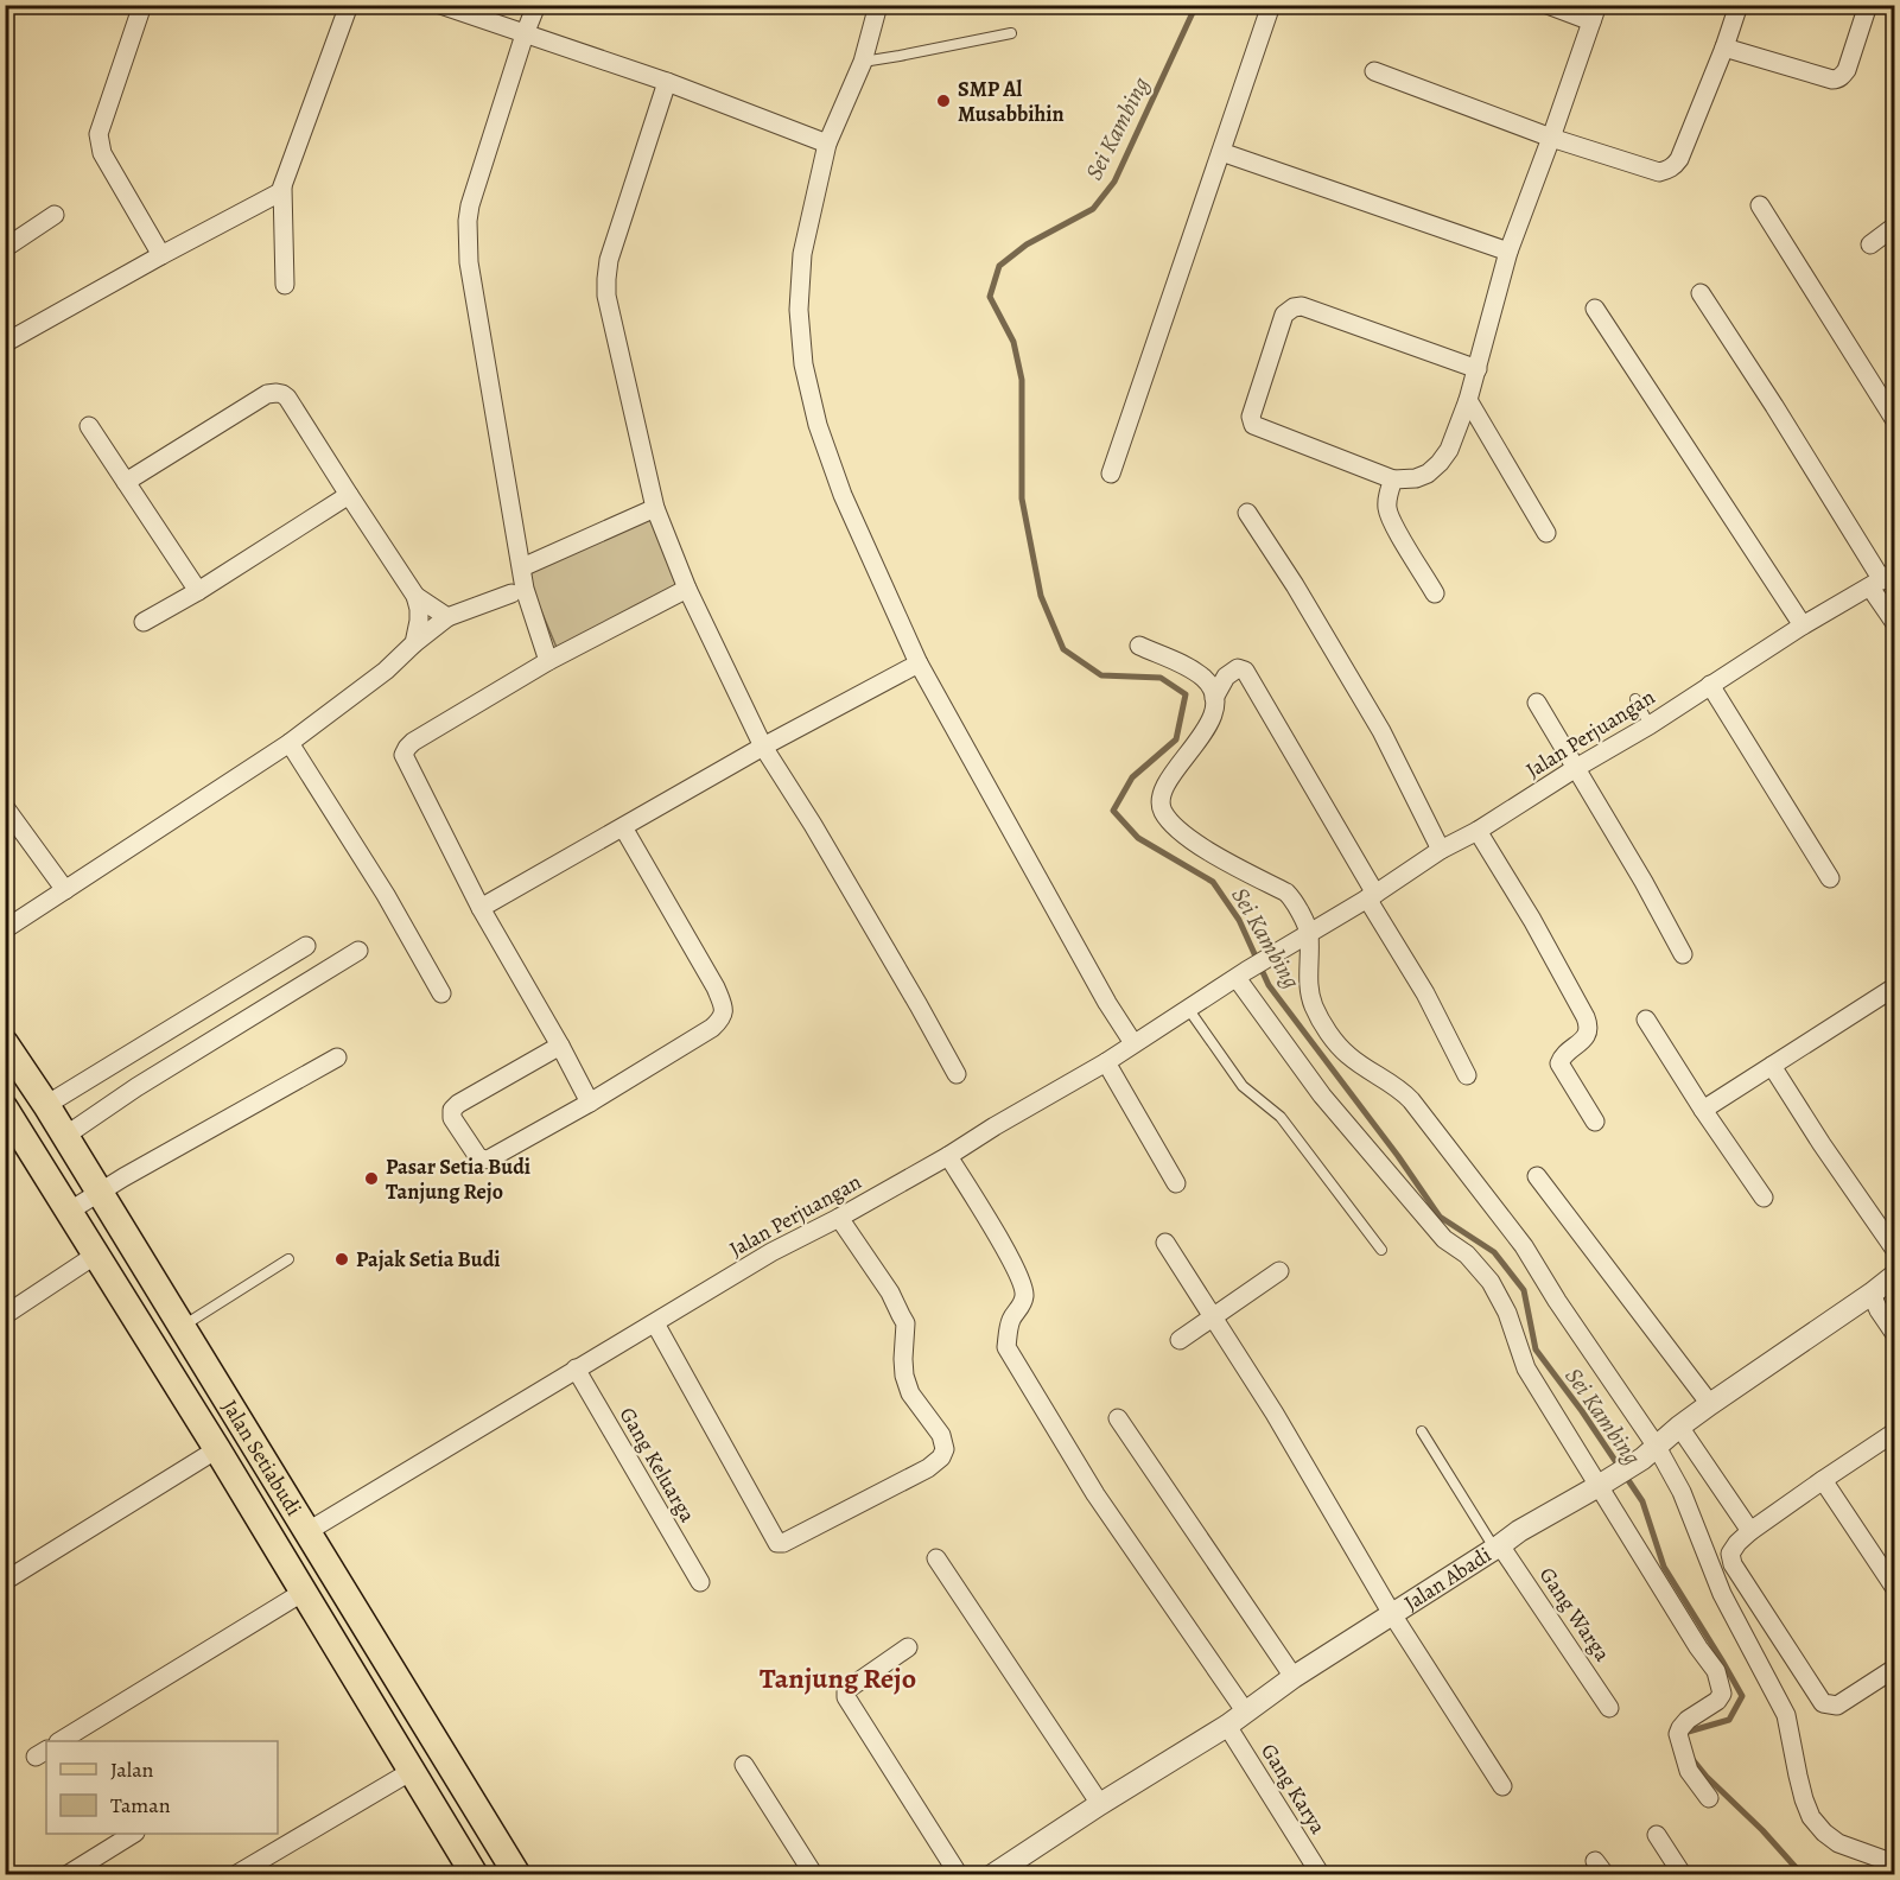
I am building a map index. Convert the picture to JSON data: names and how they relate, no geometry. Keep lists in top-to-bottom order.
{
  "streets": {
    "main road": ["Jalan Setiabudi"],
    "street": [
      "Jalan Perjuangan",
      "Gang Keluarga",
      "Jalan Abadi",
      "Gang Warga",
      "Gang Karya"
    ]
  },
  "crossings": [
    ["Jalan Perjuangan", "Jalan Setiabudi"],
    ["Jalan Perjuangan", "Gang Keluarga"],
    ["Jalan Abadi", "Gang Warga"],
    ["Jalan Abadi", "Gang Karya"]
  ],
  "districts": ["Tanjung Rejo"],
  "water": ["Sei Kambing"],
  "places": ["SMP Al Musabbihin", "Pasar Setia Budi Tanjung Rejo", "Pajak Setia Budi"],
  "legend": ["Jalan", "Taman"]
}
